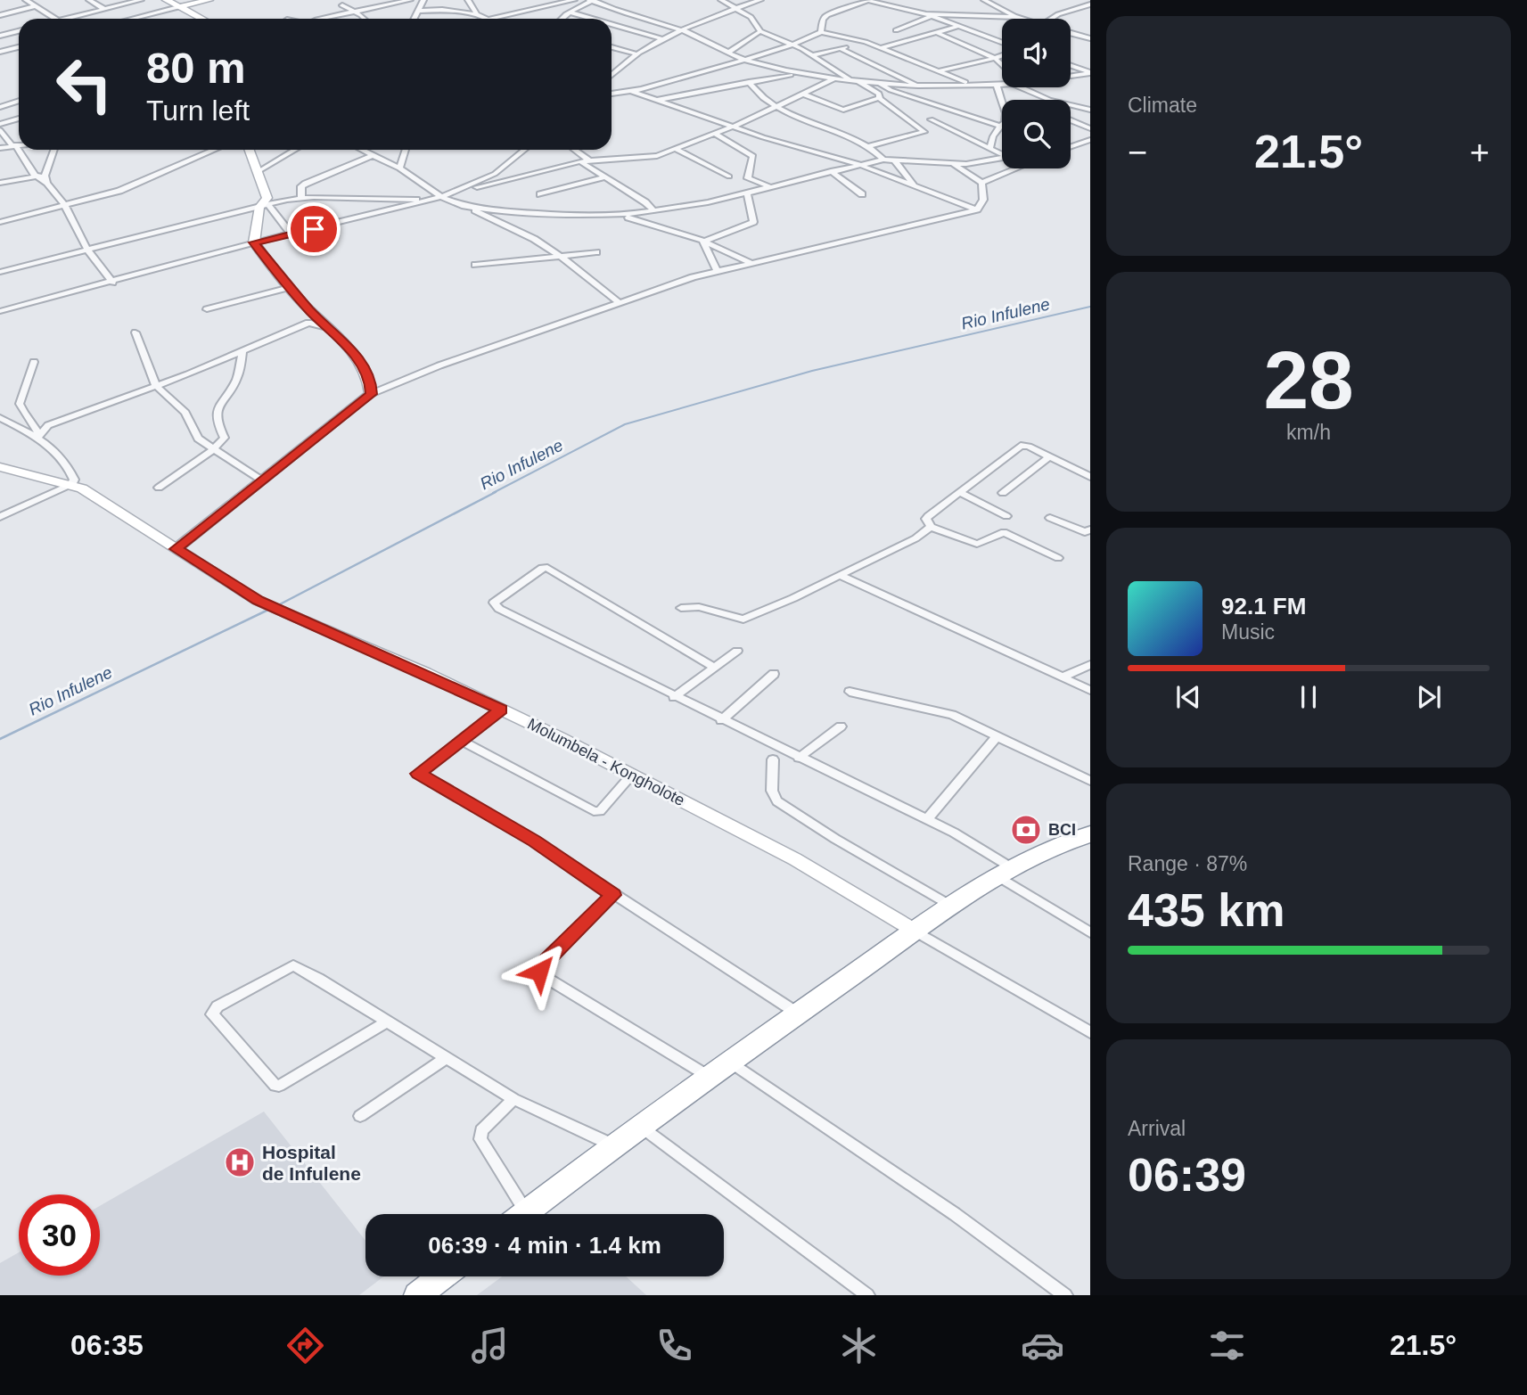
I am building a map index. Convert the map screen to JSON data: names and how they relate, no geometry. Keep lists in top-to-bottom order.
{
  "streets": {
    "street": ["Molumbela - Kongholote"]
  },
  "water": ["Rio Infulene"],
  "places": {
    "bank": ["BCI"],
    "hospital": ["Hospital de Infulene"]
  },
  "page": {
    "tile": [
      "Climate",
      ["28", "km/h"],
      ["Range · 87%", "435 km"],
      ["Arrival", "06:39"]
    ],
    "turn": ["80 m", "Turn left"],
    "heat": ["−", "21.5°", "+"],
    "song": ["92.1 FM", "Music"],
    "limit": "30",
    "trip": "06:39 · 4 min · 1.4 km",
    "tabs": ["06:35", "21.5°"]
  }
}
